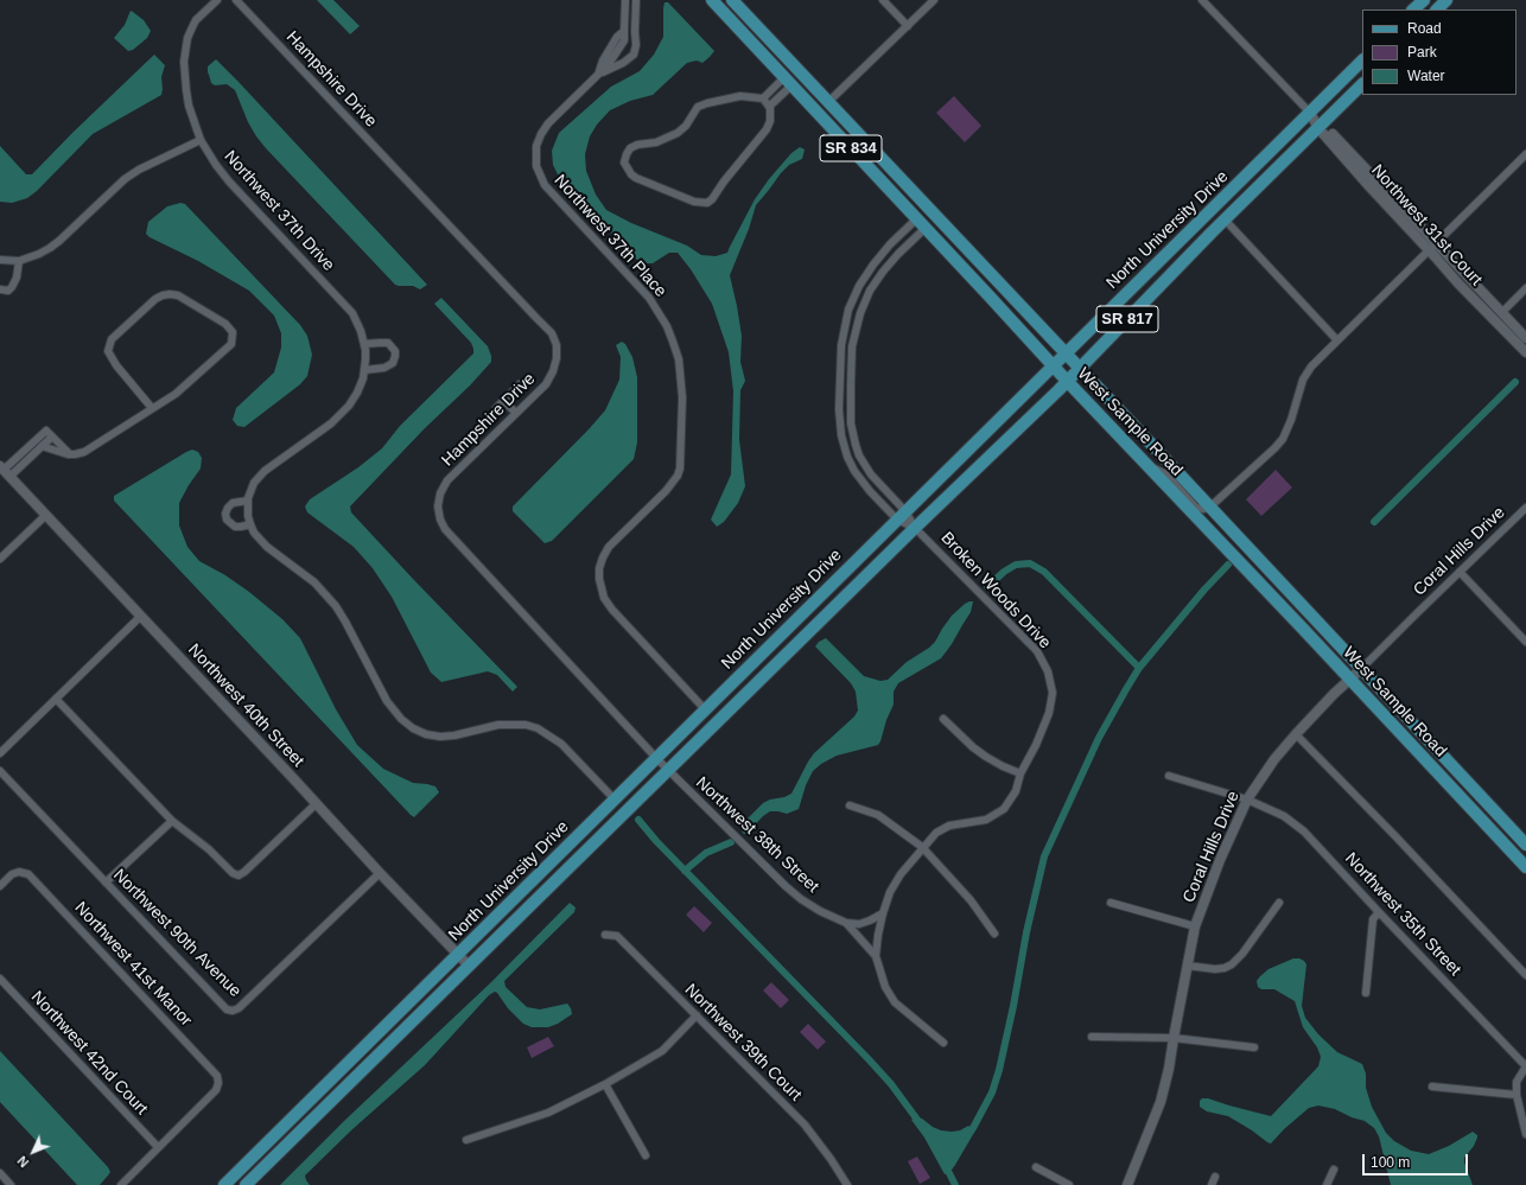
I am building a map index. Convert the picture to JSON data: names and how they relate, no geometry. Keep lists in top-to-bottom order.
{
  "streets": {
    "main road": [
      "SR 834",
      "North University Drive",
      "SR 817",
      "West Sample Road"
    ],
    "street": [
      "Hampshire Drive",
      "Northwest 37th Drive",
      "Northwest 31st Court",
      "Northwest 37th Place",
      "Coral Hills Drive",
      "Broken Woods Drive",
      "Northwest 40th Street",
      "Northwest 38th Street",
      "Northwest 35th Street",
      "Northwest 90th Avenue",
      "Northwest 41st Manor",
      "Northwest 39th Court",
      "Northwest 42nd Court"
    ]
  },
  "crossings": [
    ["Hampshire Drive", "North University Drive"],
    ["Hampshire Drive", "Northwest 38th Street"],
    ["Northwest 31st Court", "North University Drive"],
    ["North University Drive", "Northwest 37th Place"],
    ["North University Drive", "West Sample Road"],
    ["North University Drive", "Broken Woods Drive"],
    ["North University Drive", "Northwest 40th Street"],
    ["North University Drive", "Northwest 38th Street"],
    ["West Sample Road", "Coral Hills Drive"],
    ["West Sample Road", "Broken Woods Drive"],
    ["Coral Hills Drive", "Northwest 35th Street"],
    ["Broken Woods Drive", "Northwest 38th Street"],
    ["Northwest 40th Street", "Northwest 90th Avenue"],
    ["Northwest 41st Manor", "Northwest 42nd Court"]
  ],
  "legend": ["Road", "Park", "Water"],
  "scale_bar": "100 m",
  "north": "bottom left"
}
